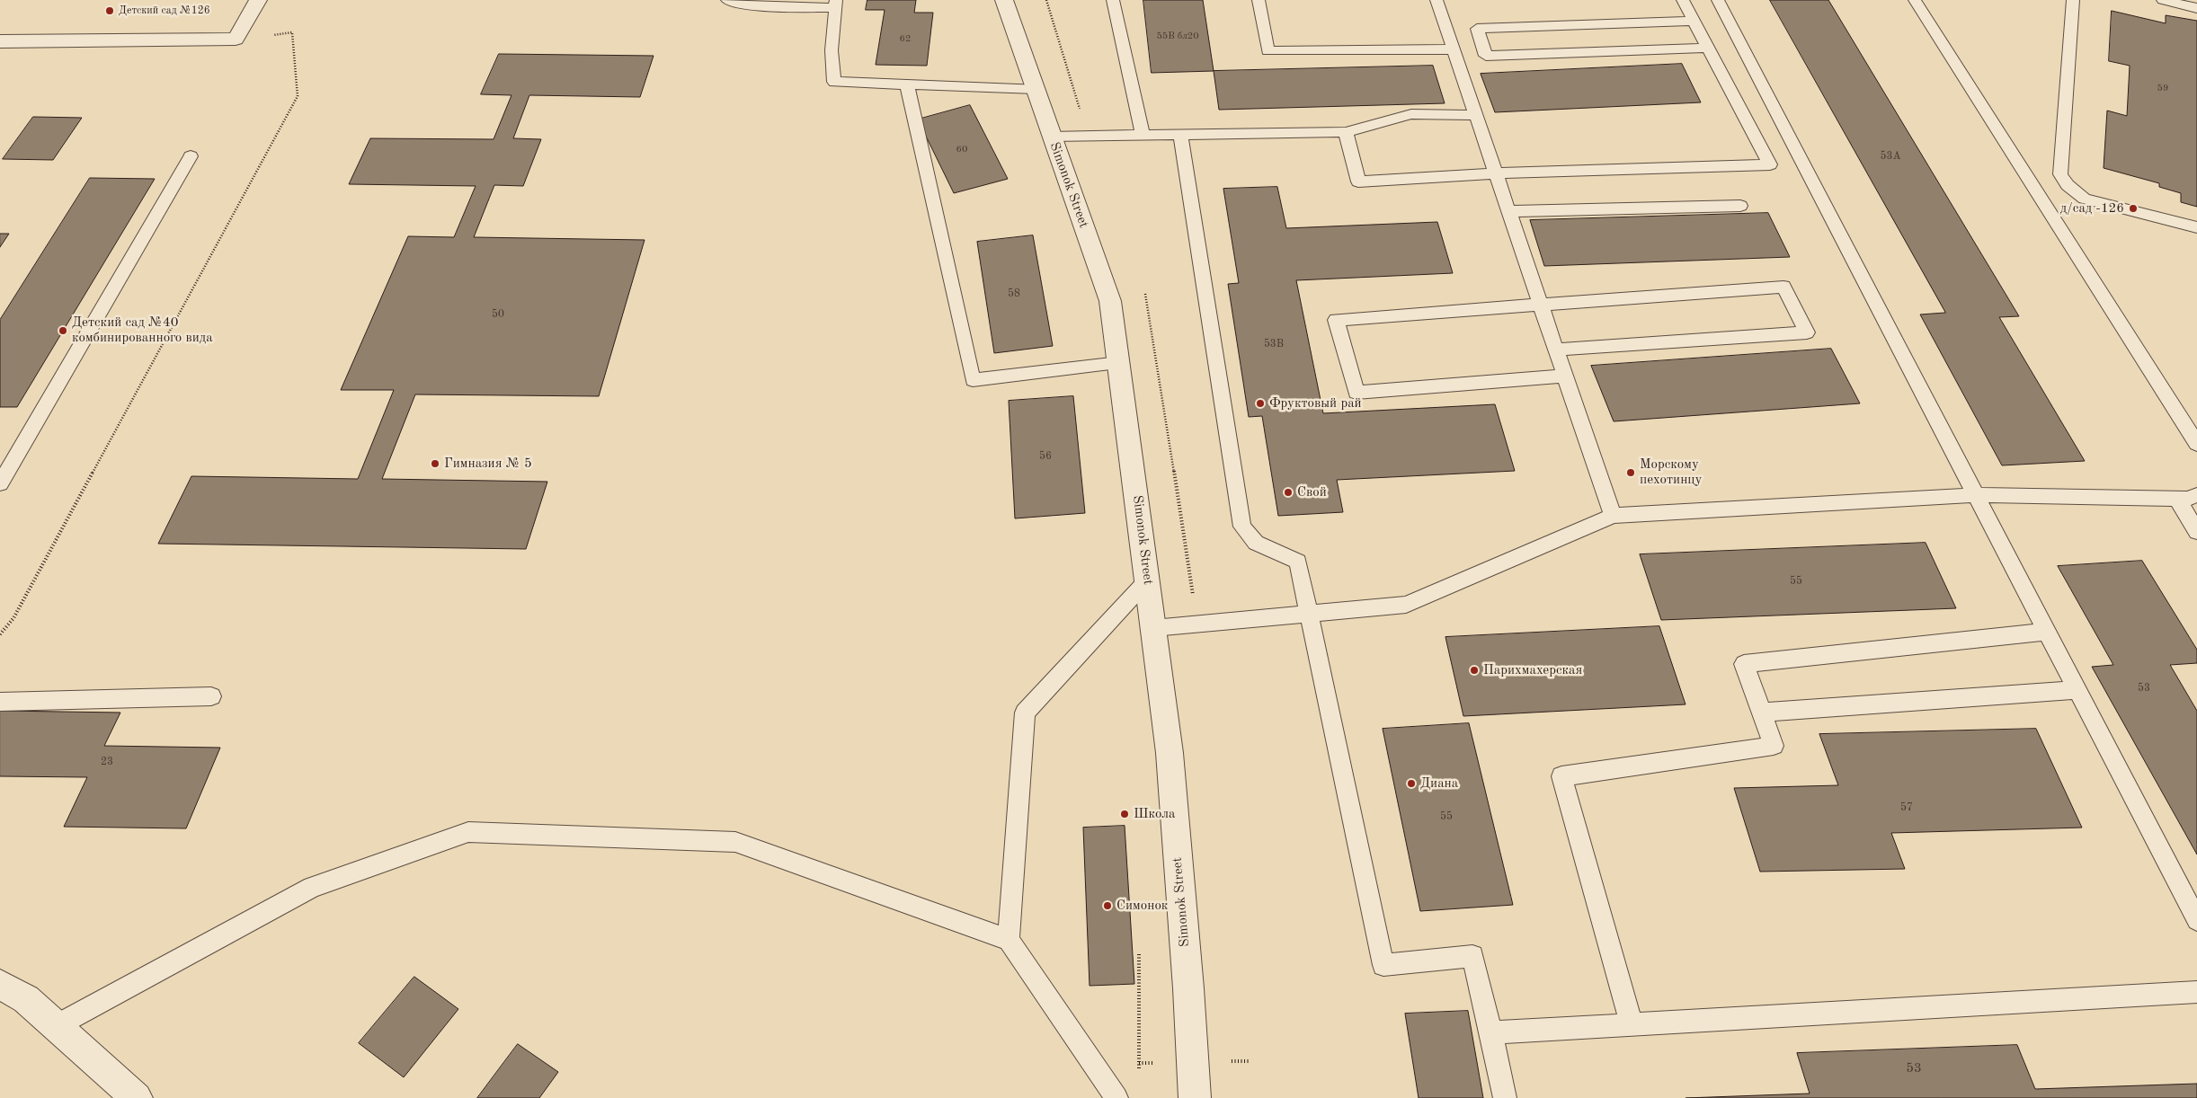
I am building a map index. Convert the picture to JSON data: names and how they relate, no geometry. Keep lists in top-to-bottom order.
{
  "streets": {
    "street": ["Simonok Street"]
  },
  "places": [
    "Детский сад №126",
    "д/сад -126",
    "Детский сад №40 комбинированного вида",
    "Фруктовый рай",
    "Гимназия № 5",
    "Морскому пехотинцу",
    "Свой",
    "Парихмахерская",
    "Диана",
    "Школа",
    "Симонок"
  ],
  "house_numbers": [
    "55В бл20",
    "62",
    "59",
    "60",
    "53А",
    "58",
    "50",
    "53В",
    "56",
    "55",
    "53",
    "23",
    "57",
    "55",
    "53"
  ]
}
